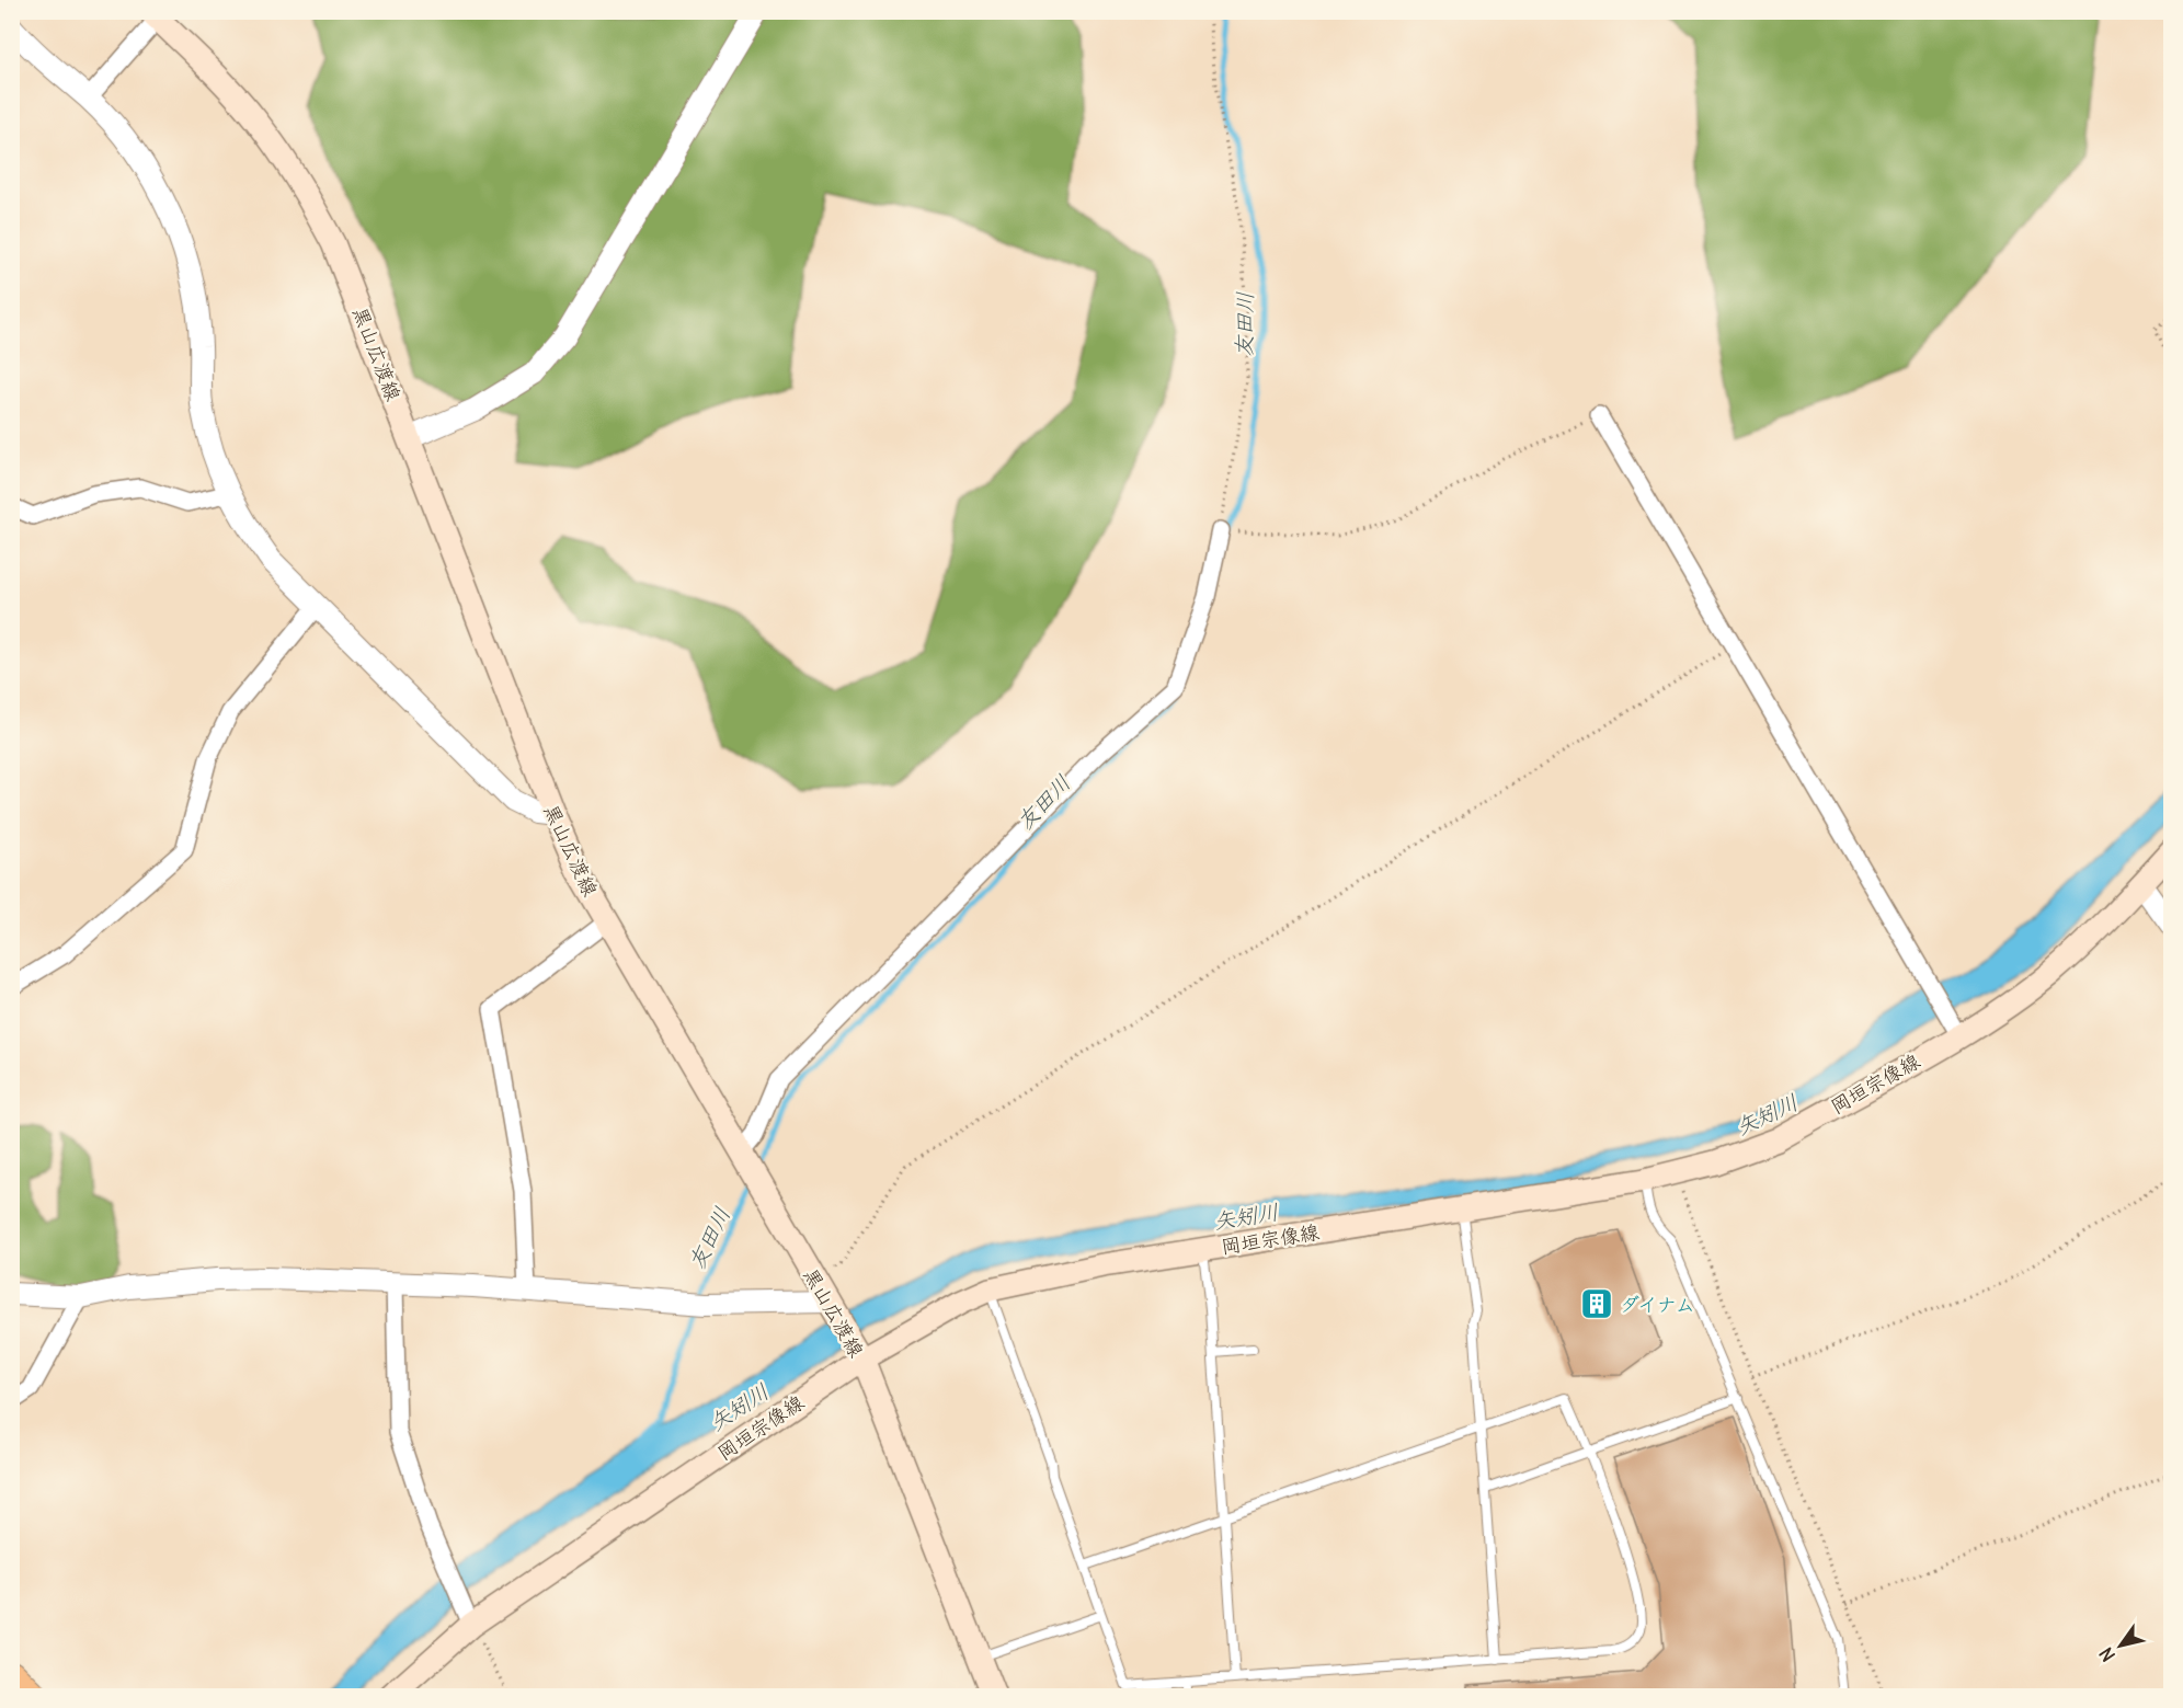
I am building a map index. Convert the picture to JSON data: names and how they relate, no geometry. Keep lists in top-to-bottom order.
{
  "streets": {
    "main road": ["黒山広渡線", "岡垣宗像線"]
  },
  "crossings": [
    ["黒山広渡線", "岡垣宗像線"]
  ],
  "water": ["友田川", "矢矧川"],
  "places": {
    "building": ["ダイナム"]
  },
  "north": "bottom left"
}
